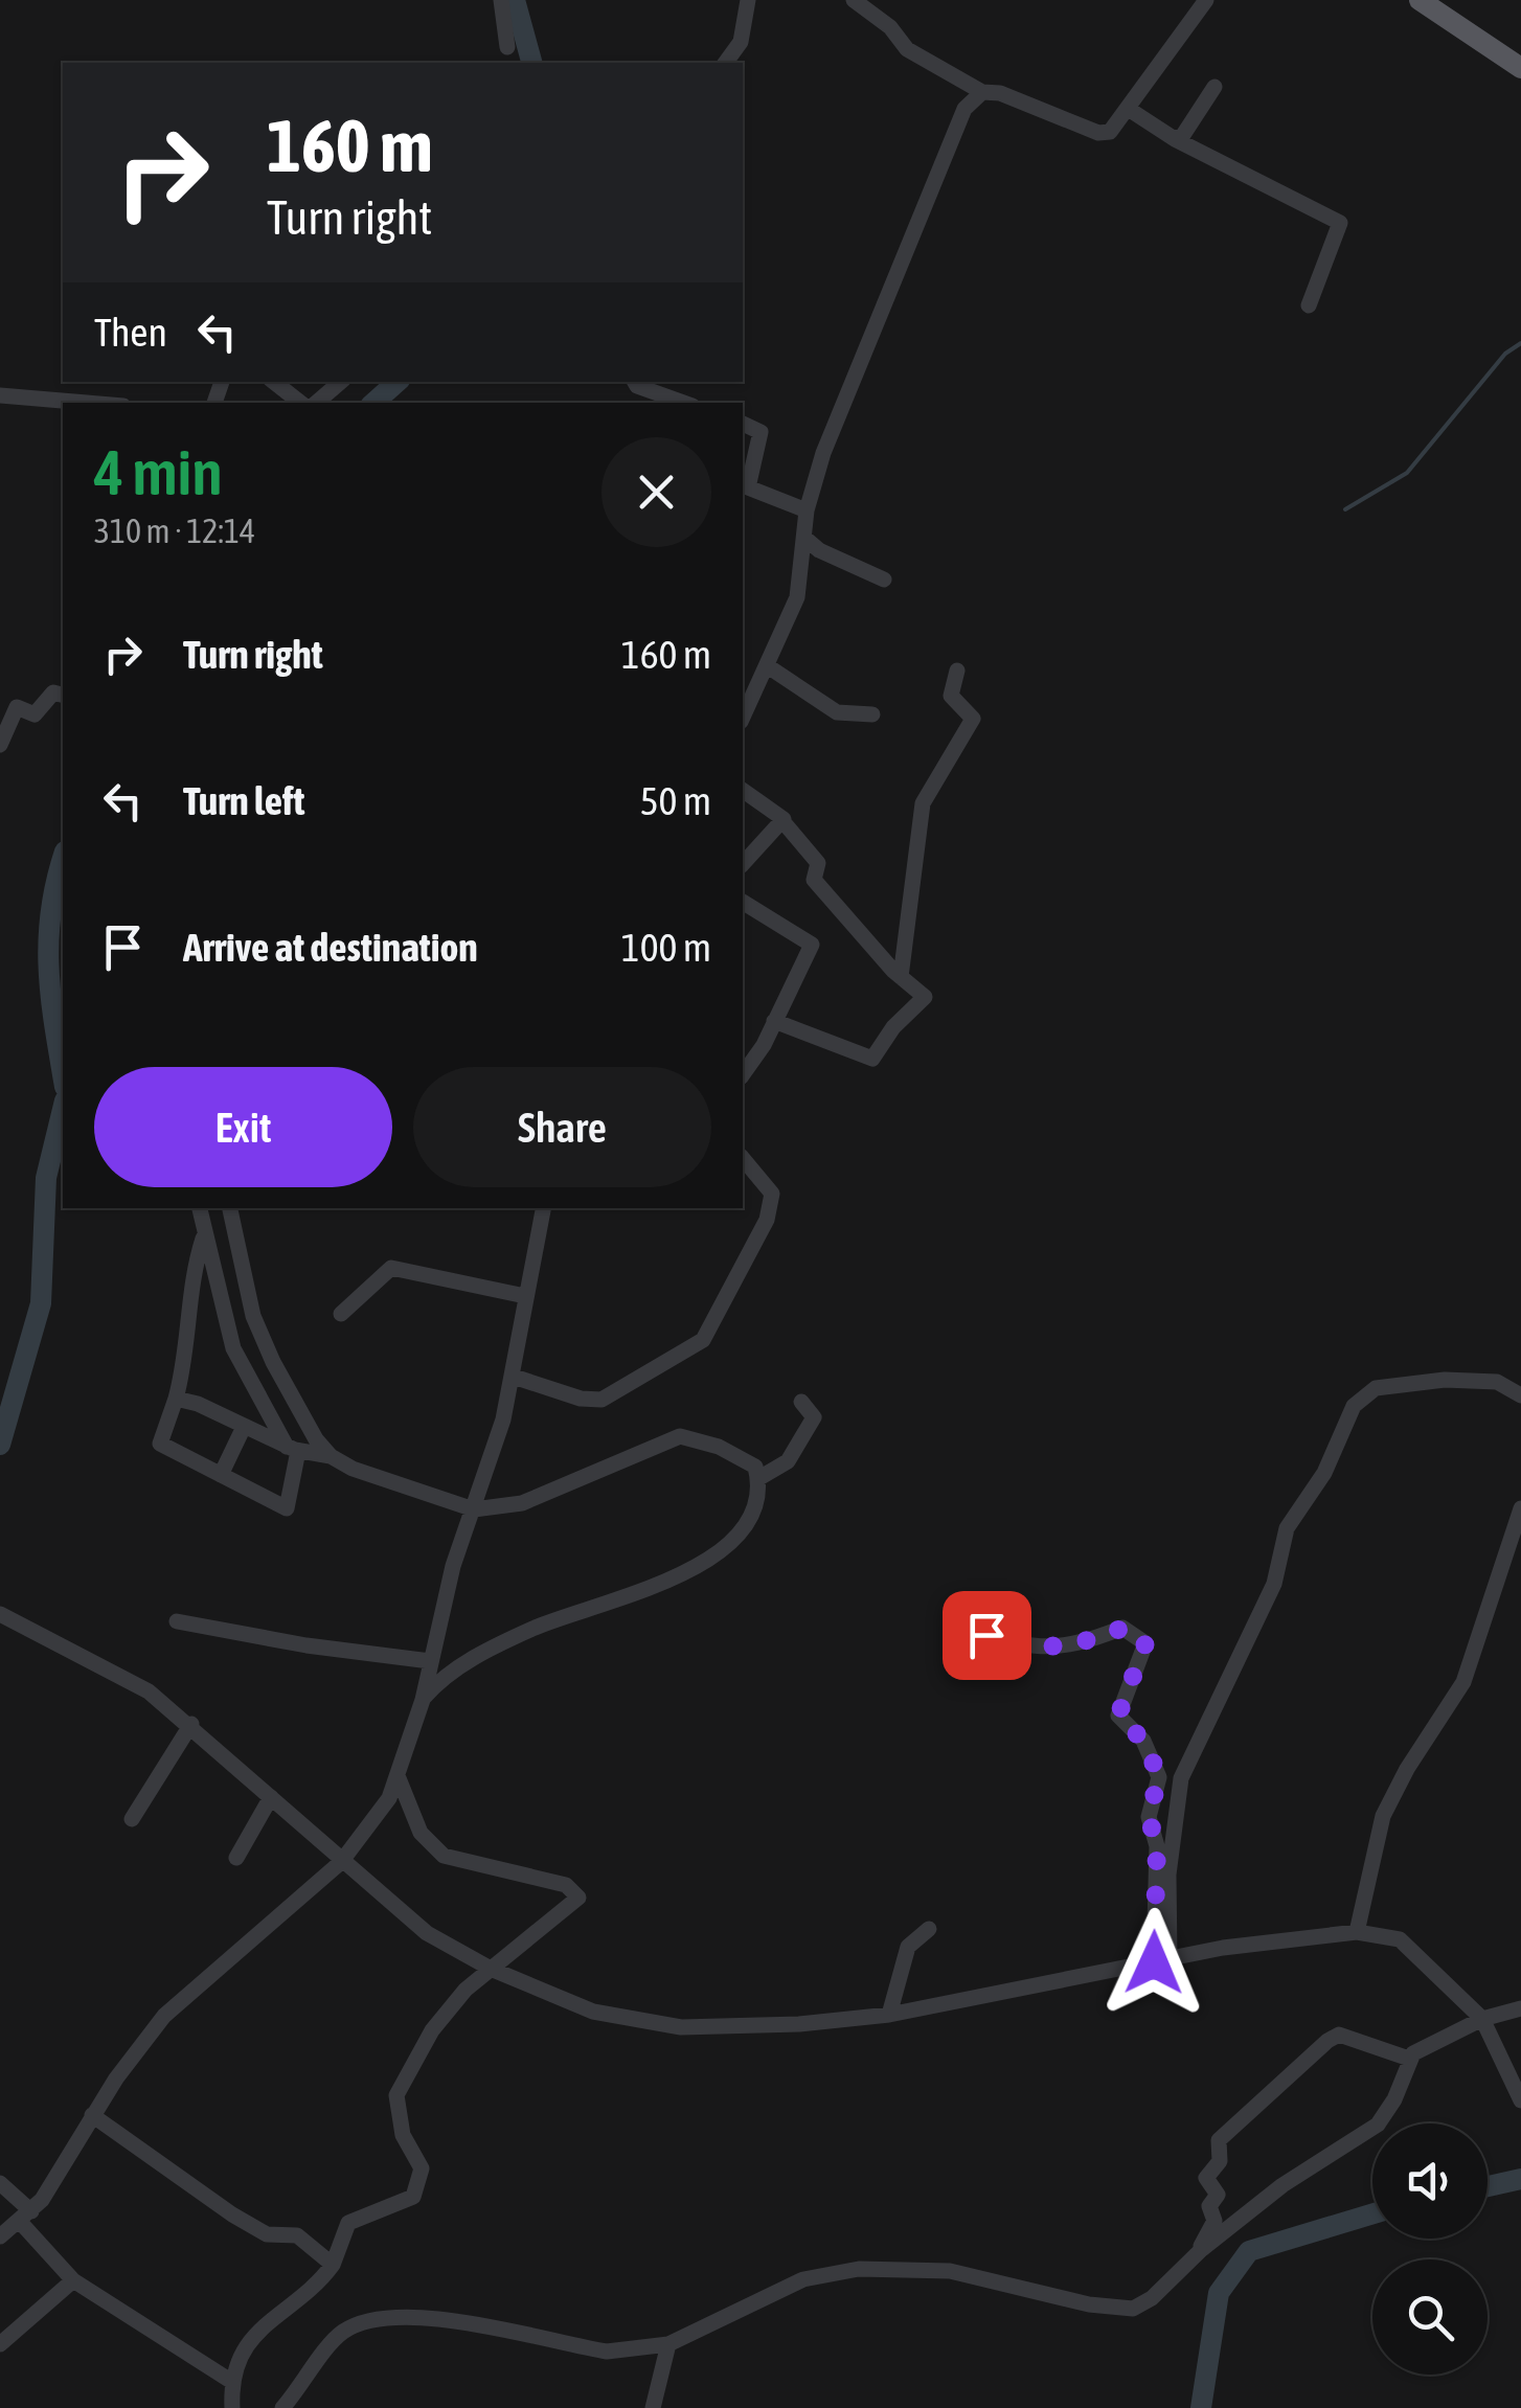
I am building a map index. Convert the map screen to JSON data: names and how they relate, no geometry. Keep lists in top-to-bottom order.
{
  "page": {
    "turn": ["160 m", "Turn right"],
    "then": "Then",
    "heading": ["4 min", "310 m · 12:14"],
    "list": [
      {
        "name": "Turn right",
        "value": "160 m"
      },
      {
        "name": "Turn left",
        "value": "50 m"
      },
      {
        "name": "Arrive at destination",
        "value": "100 m"
      }
    ],
    "buttons": ["Exit", "Share"]
  }
}
